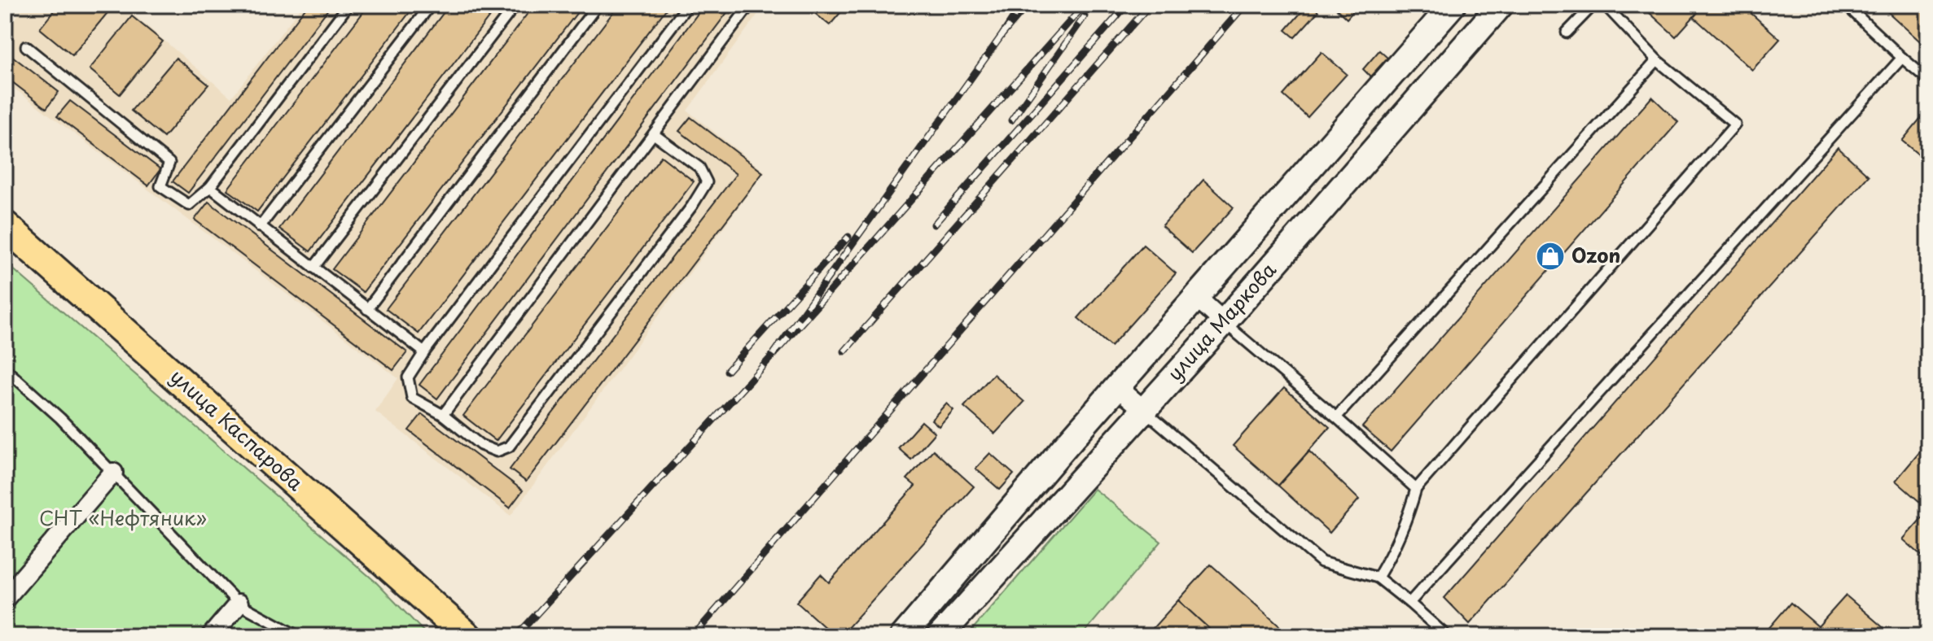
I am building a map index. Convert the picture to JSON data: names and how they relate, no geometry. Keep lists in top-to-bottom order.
{
  "streets": {
    "main road": ["улица Маркова", "улица Каспарова"]
  },
  "parks": ["СНТ «Нефтяник»"],
  "places": {
    "shop": ["Ozon"]
  }
}
